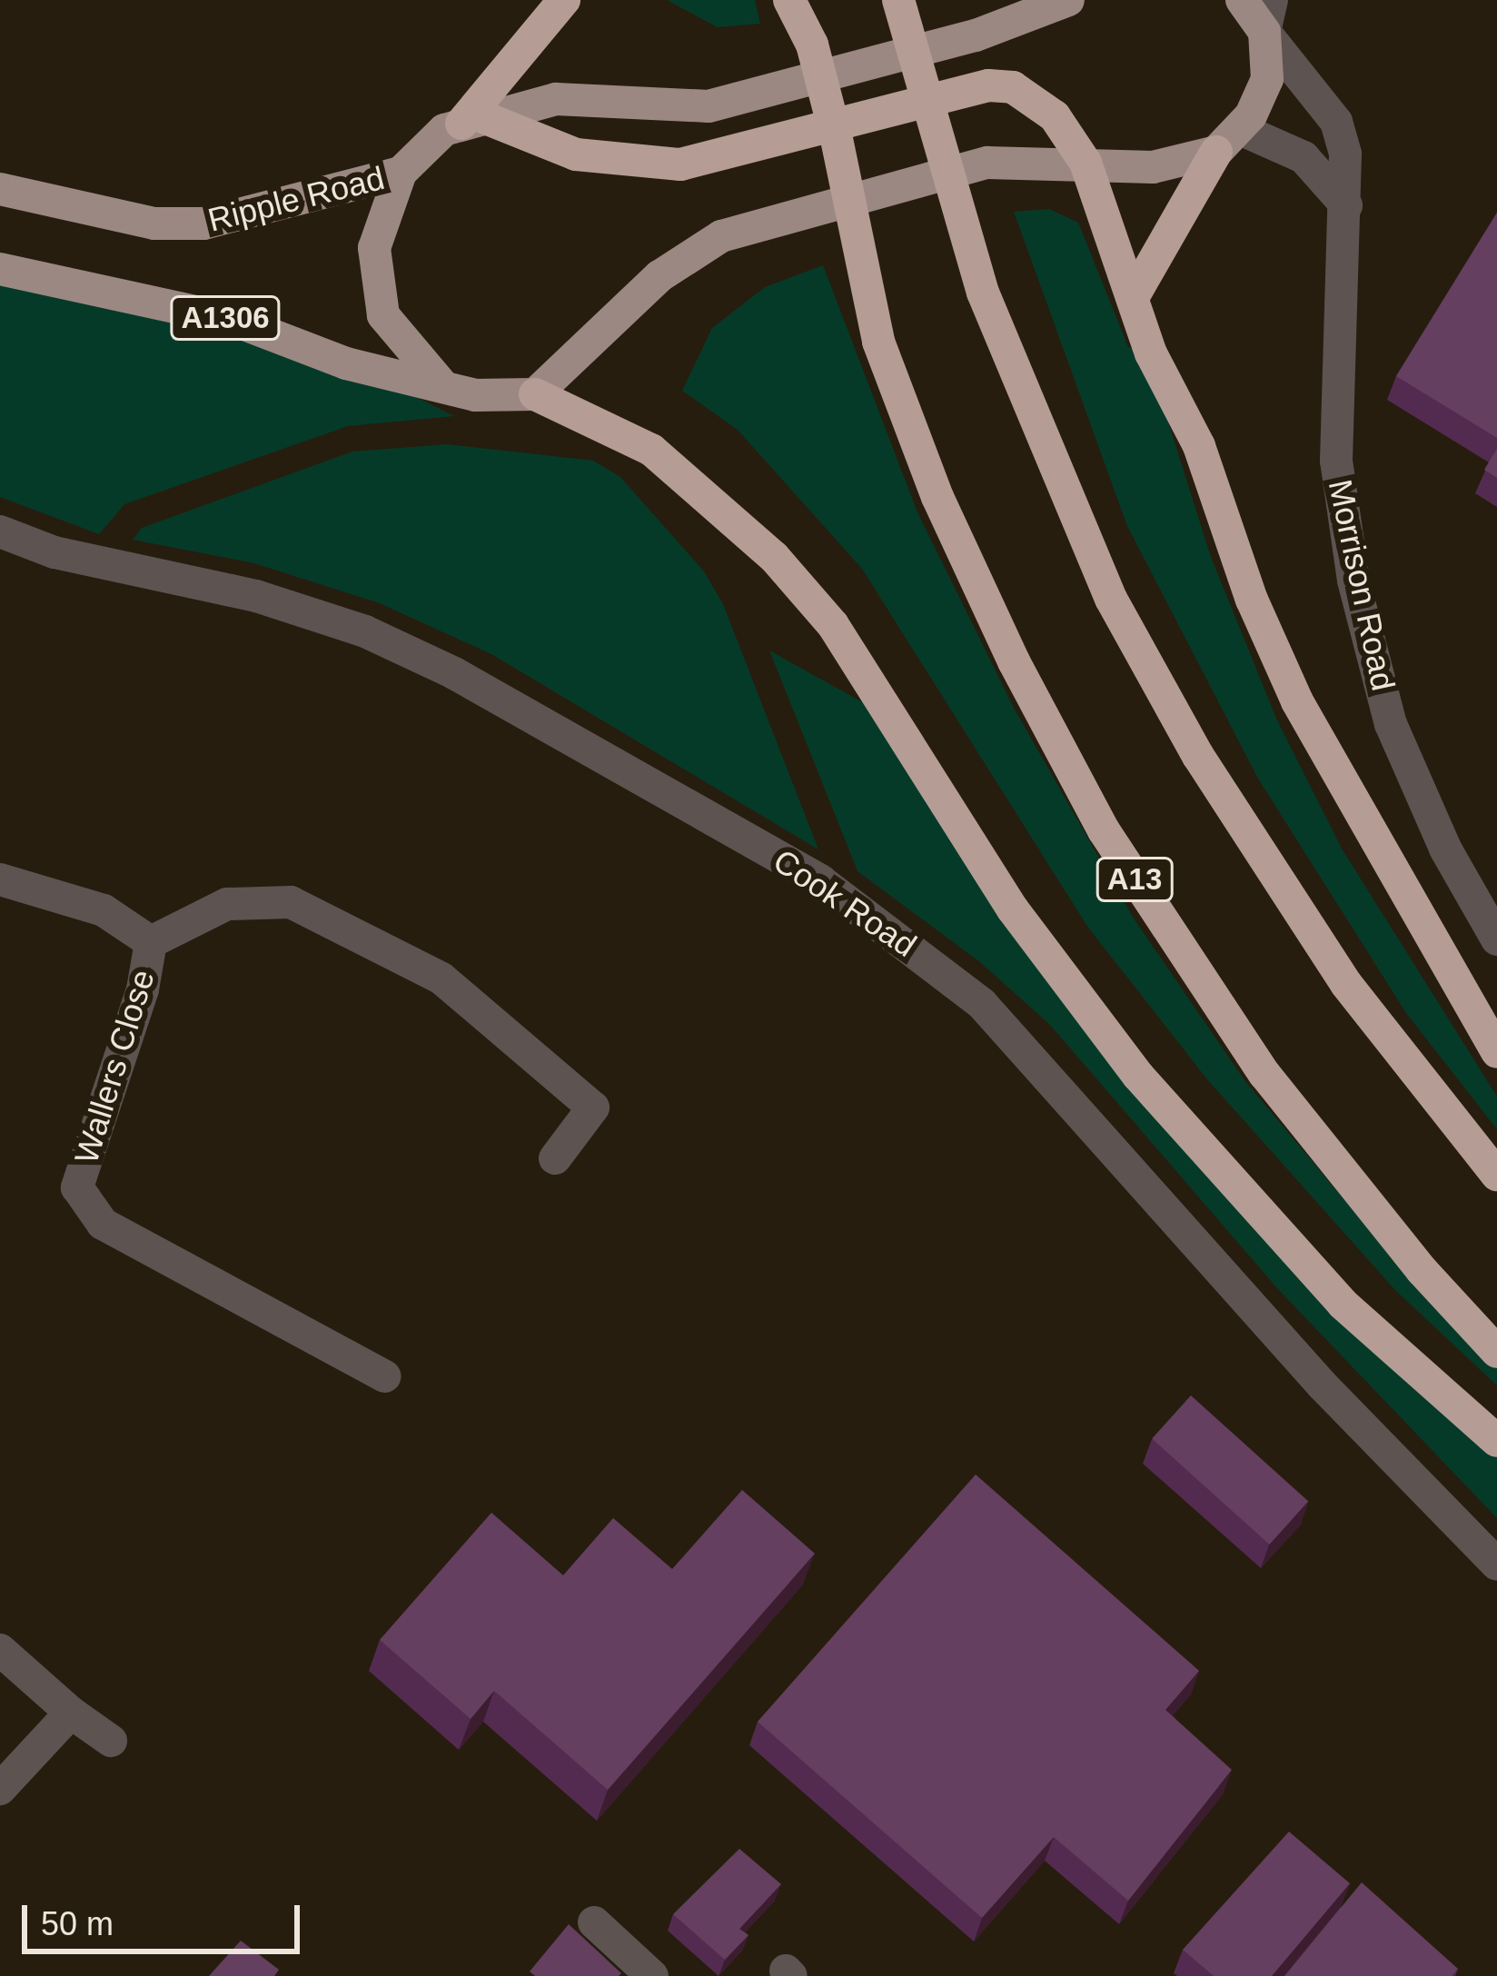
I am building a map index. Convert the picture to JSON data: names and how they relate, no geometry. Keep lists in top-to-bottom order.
{
  "streets": {
    "highway": ["A13"],
    "main road": ["Ripple Road", "A1306"],
    "street": ["Morrison Road", "Cook Road", "Wallers Close"]
  },
  "scale_bar": "50 m"
}
